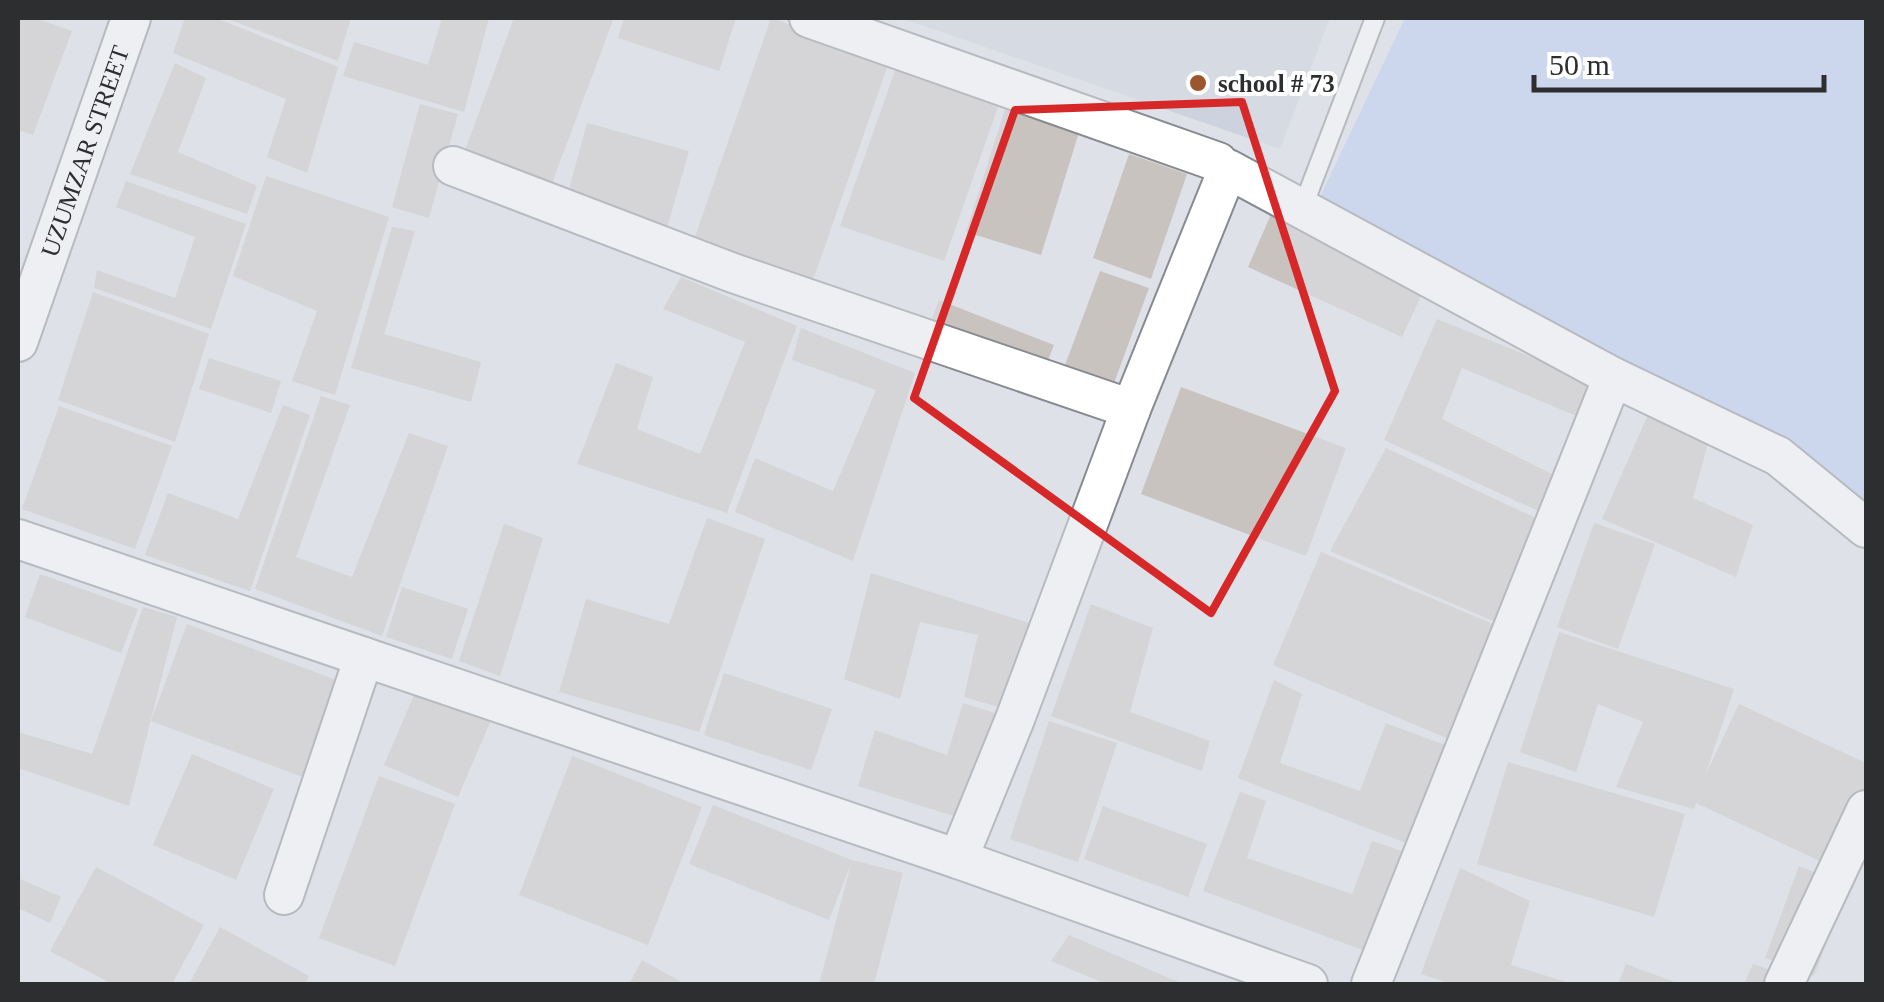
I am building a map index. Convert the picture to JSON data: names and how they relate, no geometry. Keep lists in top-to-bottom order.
{
  "streets": {
    "street": ["UZUMZAR STREET"]
  },
  "places": ["school # 73"],
  "scale_bar": "50 m"
}
